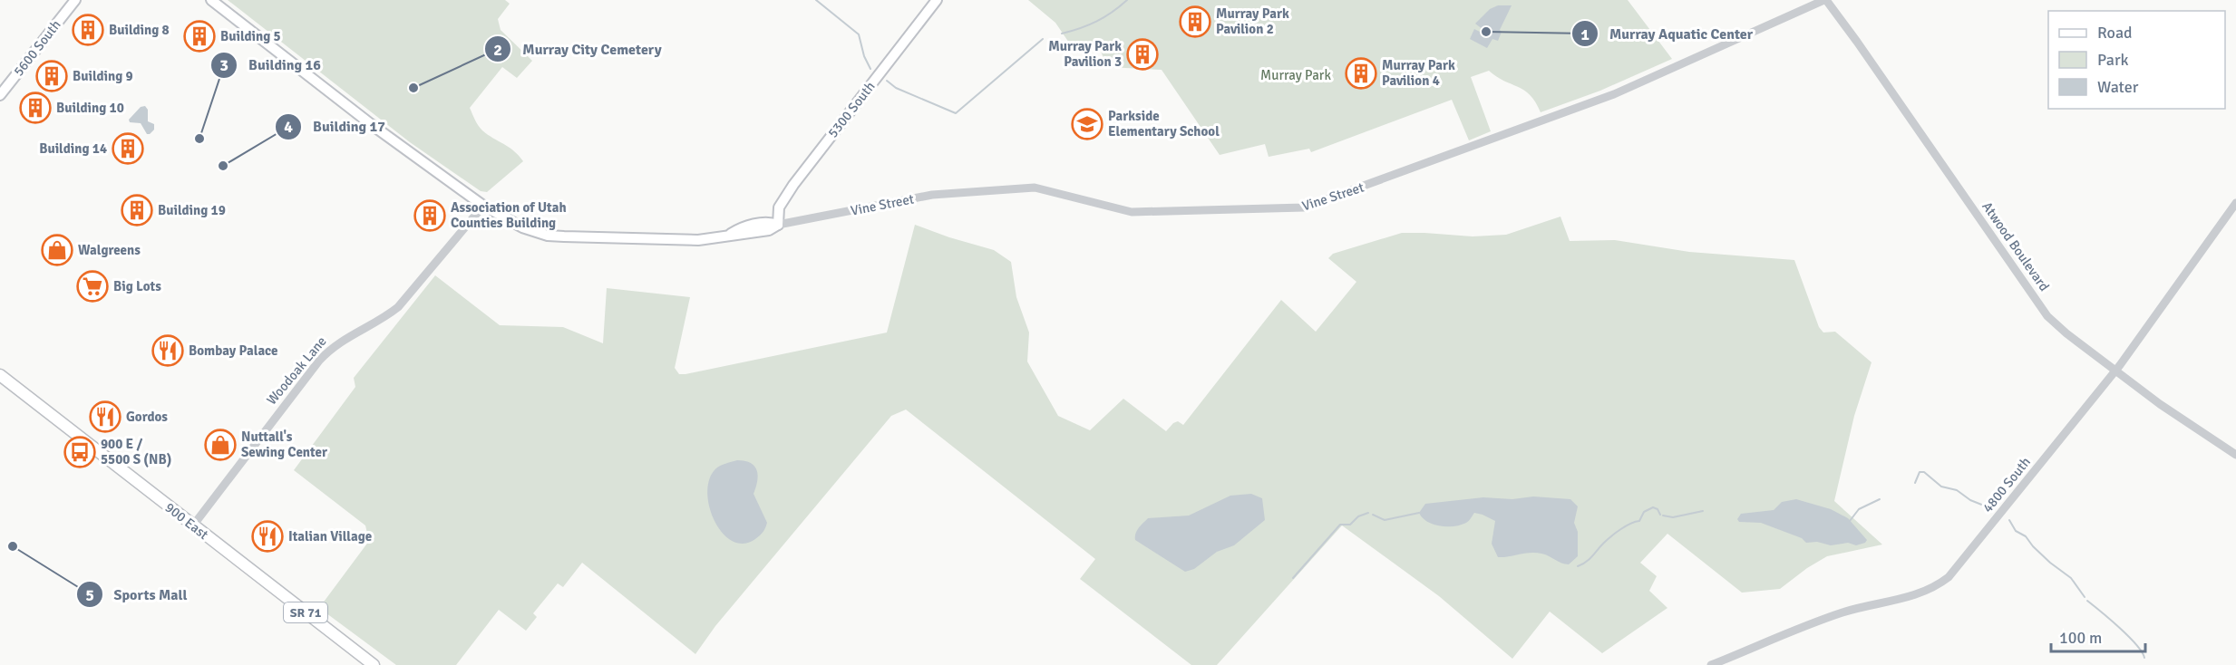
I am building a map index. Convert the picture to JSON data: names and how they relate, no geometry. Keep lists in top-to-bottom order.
{
  "streets": {
    "main road": [
      "5600 South",
      "5300 South",
      "Vine Street",
      "900 East",
      "SR 71"
    ],
    "street": ["Atwood Boulevard", "Woodoak Lane", "4800 South"]
  },
  "crossings": [
    ["5300 South", "Vine Street"],
    ["Vine Street", "Atwood Boulevard"],
    ["Vine Street", "Woodoak Lane"],
    ["Atwood Boulevard", "4800 South"],
    ["Woodoak Lane", "900 East"]
  ],
  "parks": ["Murray Park"],
  "places": {
    "building": [
      "Murray Park Pavilion 2",
      "Building 8",
      "Building 5",
      "Murray Park Pavilion 3",
      "Murray Park Pavilion 4",
      "Building 9",
      "Building 10",
      "Building 14",
      "Building 19",
      "Association of Utah Counties Building"
    ],
    "other": [
      "Murray Aquatic Center",
      "Murray City Cemetery",
      "Building 16",
      "Building 17",
      "Sports Mall"
    ],
    "school or university": ["Parkside Elementary School"],
    "shop": ["Walgreens", "Nuttall's Sewing Center"],
    "supermarket": ["Big Lots"],
    "restaurant": ["Bombay Palace", "Gordos", "Italian Village"],
    "bus stop": ["900 E / 5500 S (NB)"]
  },
  "legend": ["Road", "Park", "Water"],
  "scale_bar": "100 m"
}
